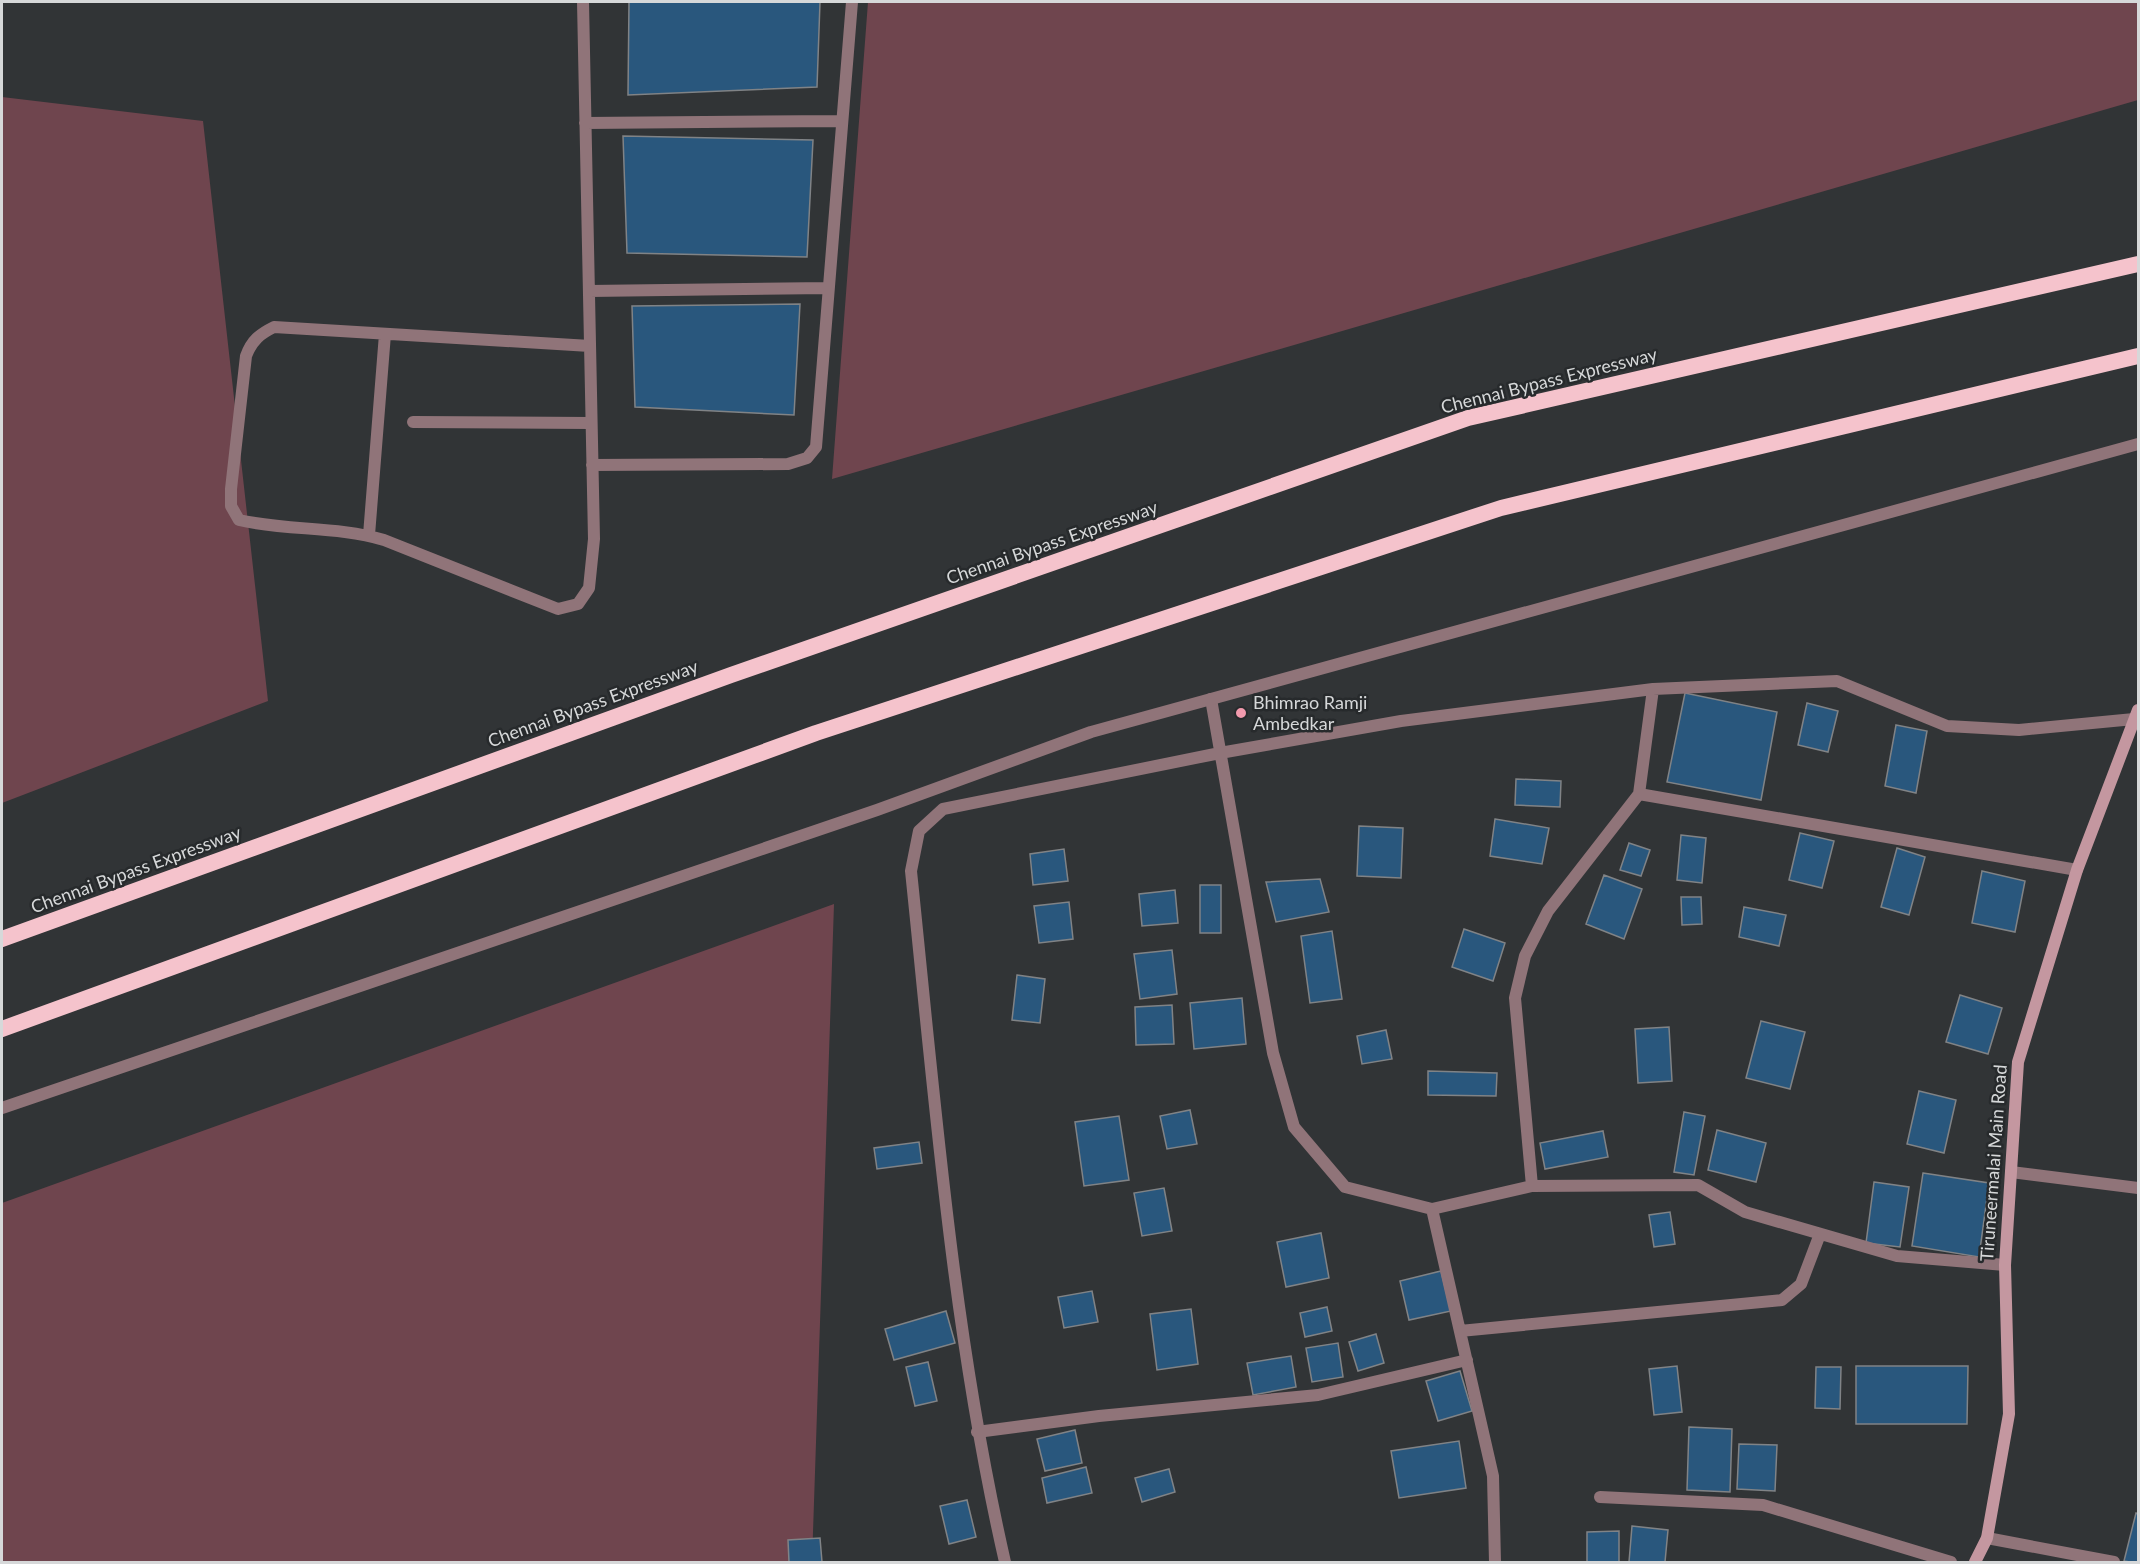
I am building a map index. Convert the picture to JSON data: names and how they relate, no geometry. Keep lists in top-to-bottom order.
{
  "streets": {
    "highway": ["Chennai Bypass Expressway"],
    "main road": ["Tiruneermalai Main Road"]
  },
  "places": ["Bhimrao Ramji Ambedkar"]
}
